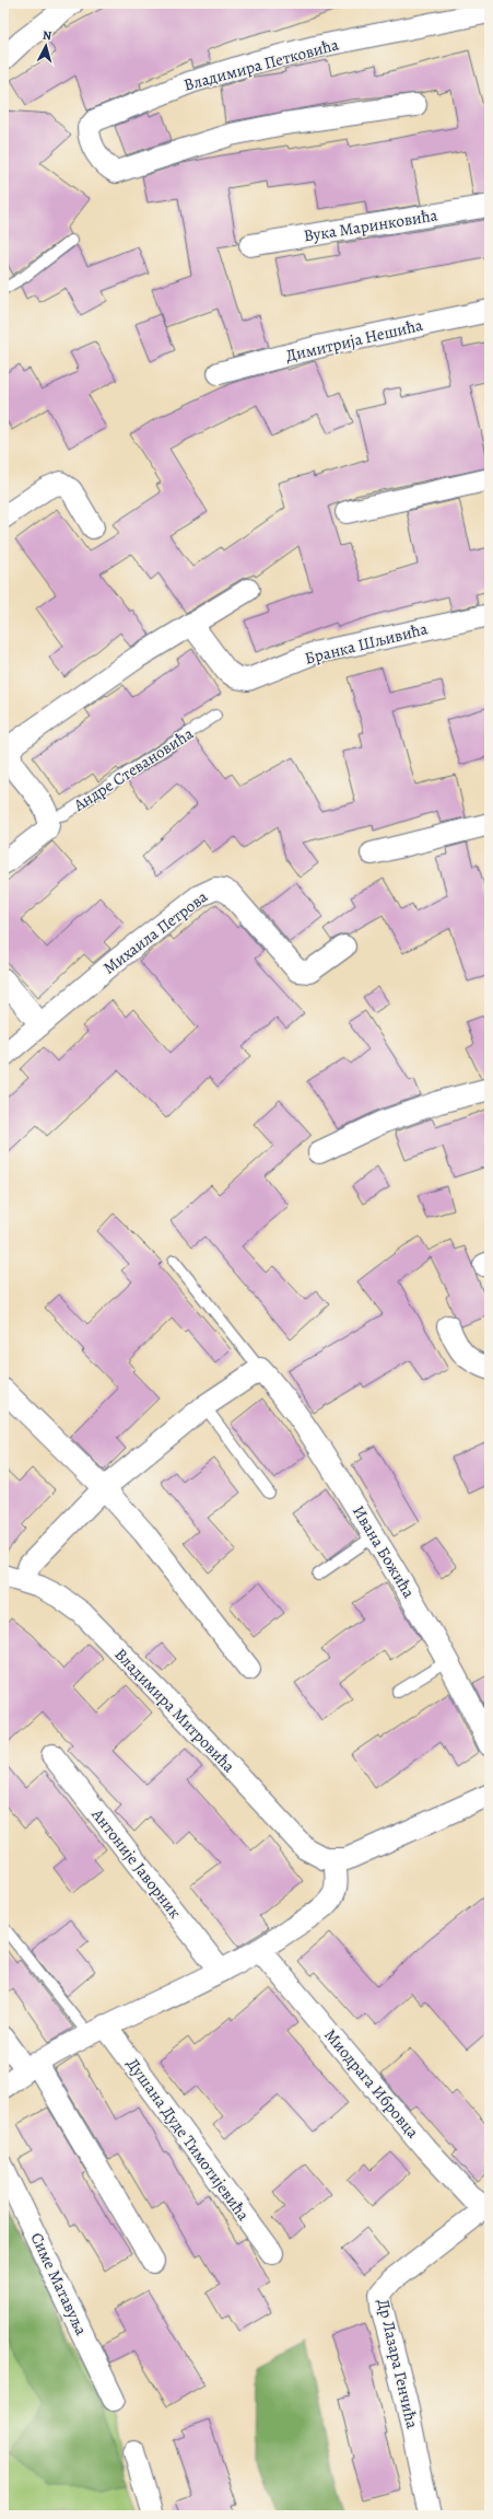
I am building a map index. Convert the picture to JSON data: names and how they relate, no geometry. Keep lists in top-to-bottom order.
{
  "streets": {
    "street": [
      "Владимира Петковића",
      "Вука Маринковића",
      "Димитрија Нешића",
      "Бранка Шљивића",
      "Михаила Петрова",
      "Ивана Божића",
      "Владимира Митровића",
      "Антоније Јаворник",
      "Миодрага Ибровца",
      "Душана Дуде Тимотијевића",
      "Симе Матавуља",
      "Др Лазара Генчића"
    ],
    "lane": ["Андре Стевановића"]
  },
  "crossings": [
    ["Миодрага Ибровца", "Др Лазара Генчића"]
  ],
  "north": "top"
}
